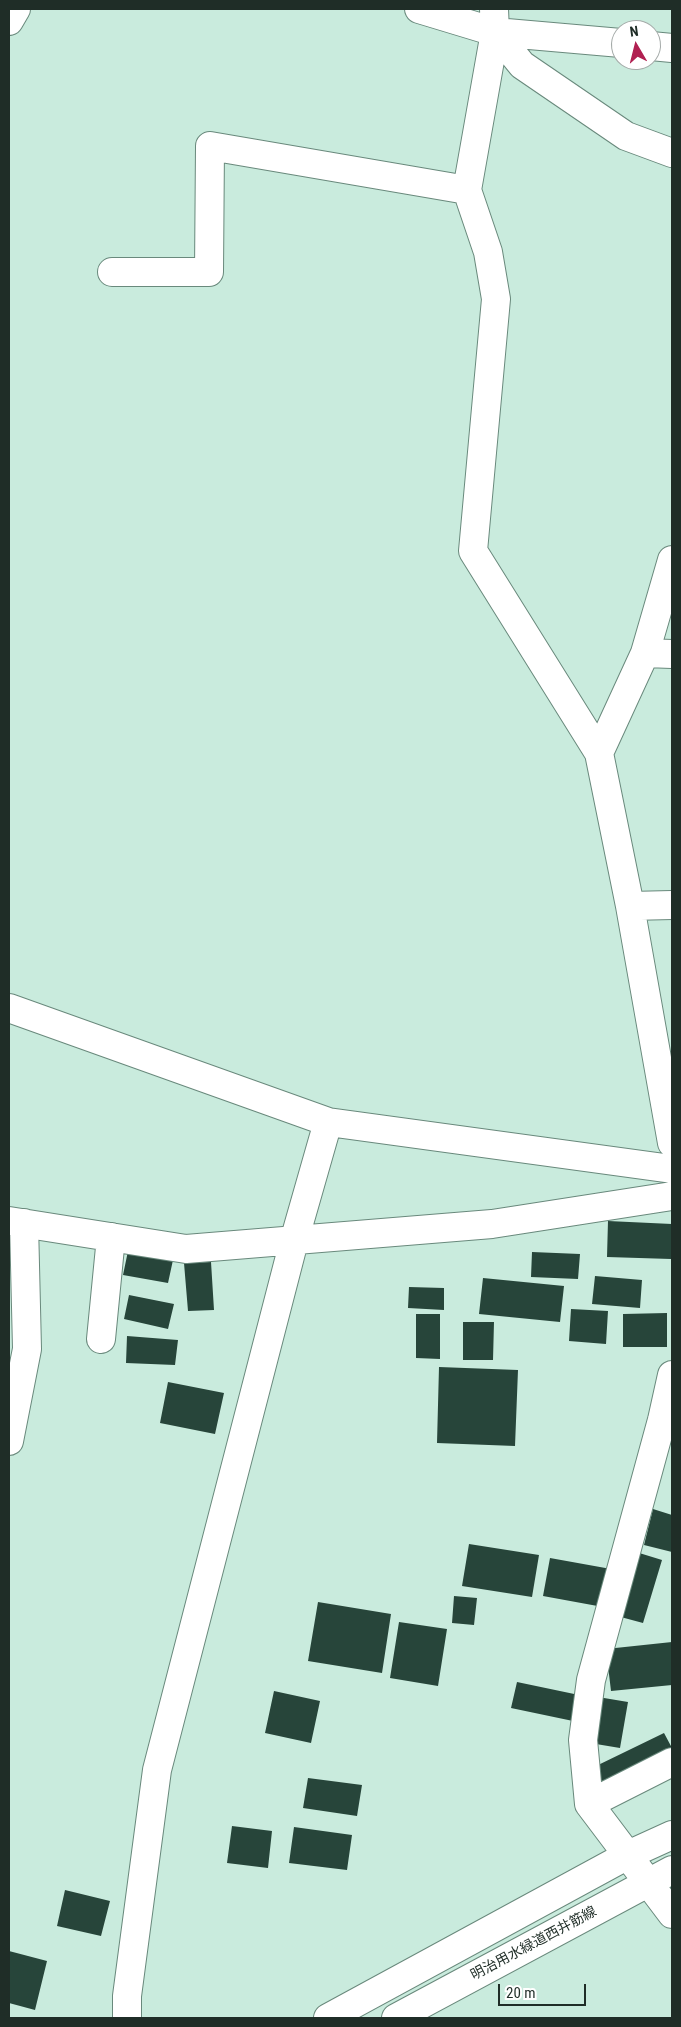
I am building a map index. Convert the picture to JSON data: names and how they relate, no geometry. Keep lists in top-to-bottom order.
{
  "streets": {
    "street": ["明治用水緑道西井筋線"]
  },
  "scale_bar": "20 m",
  "north": "top"
}
